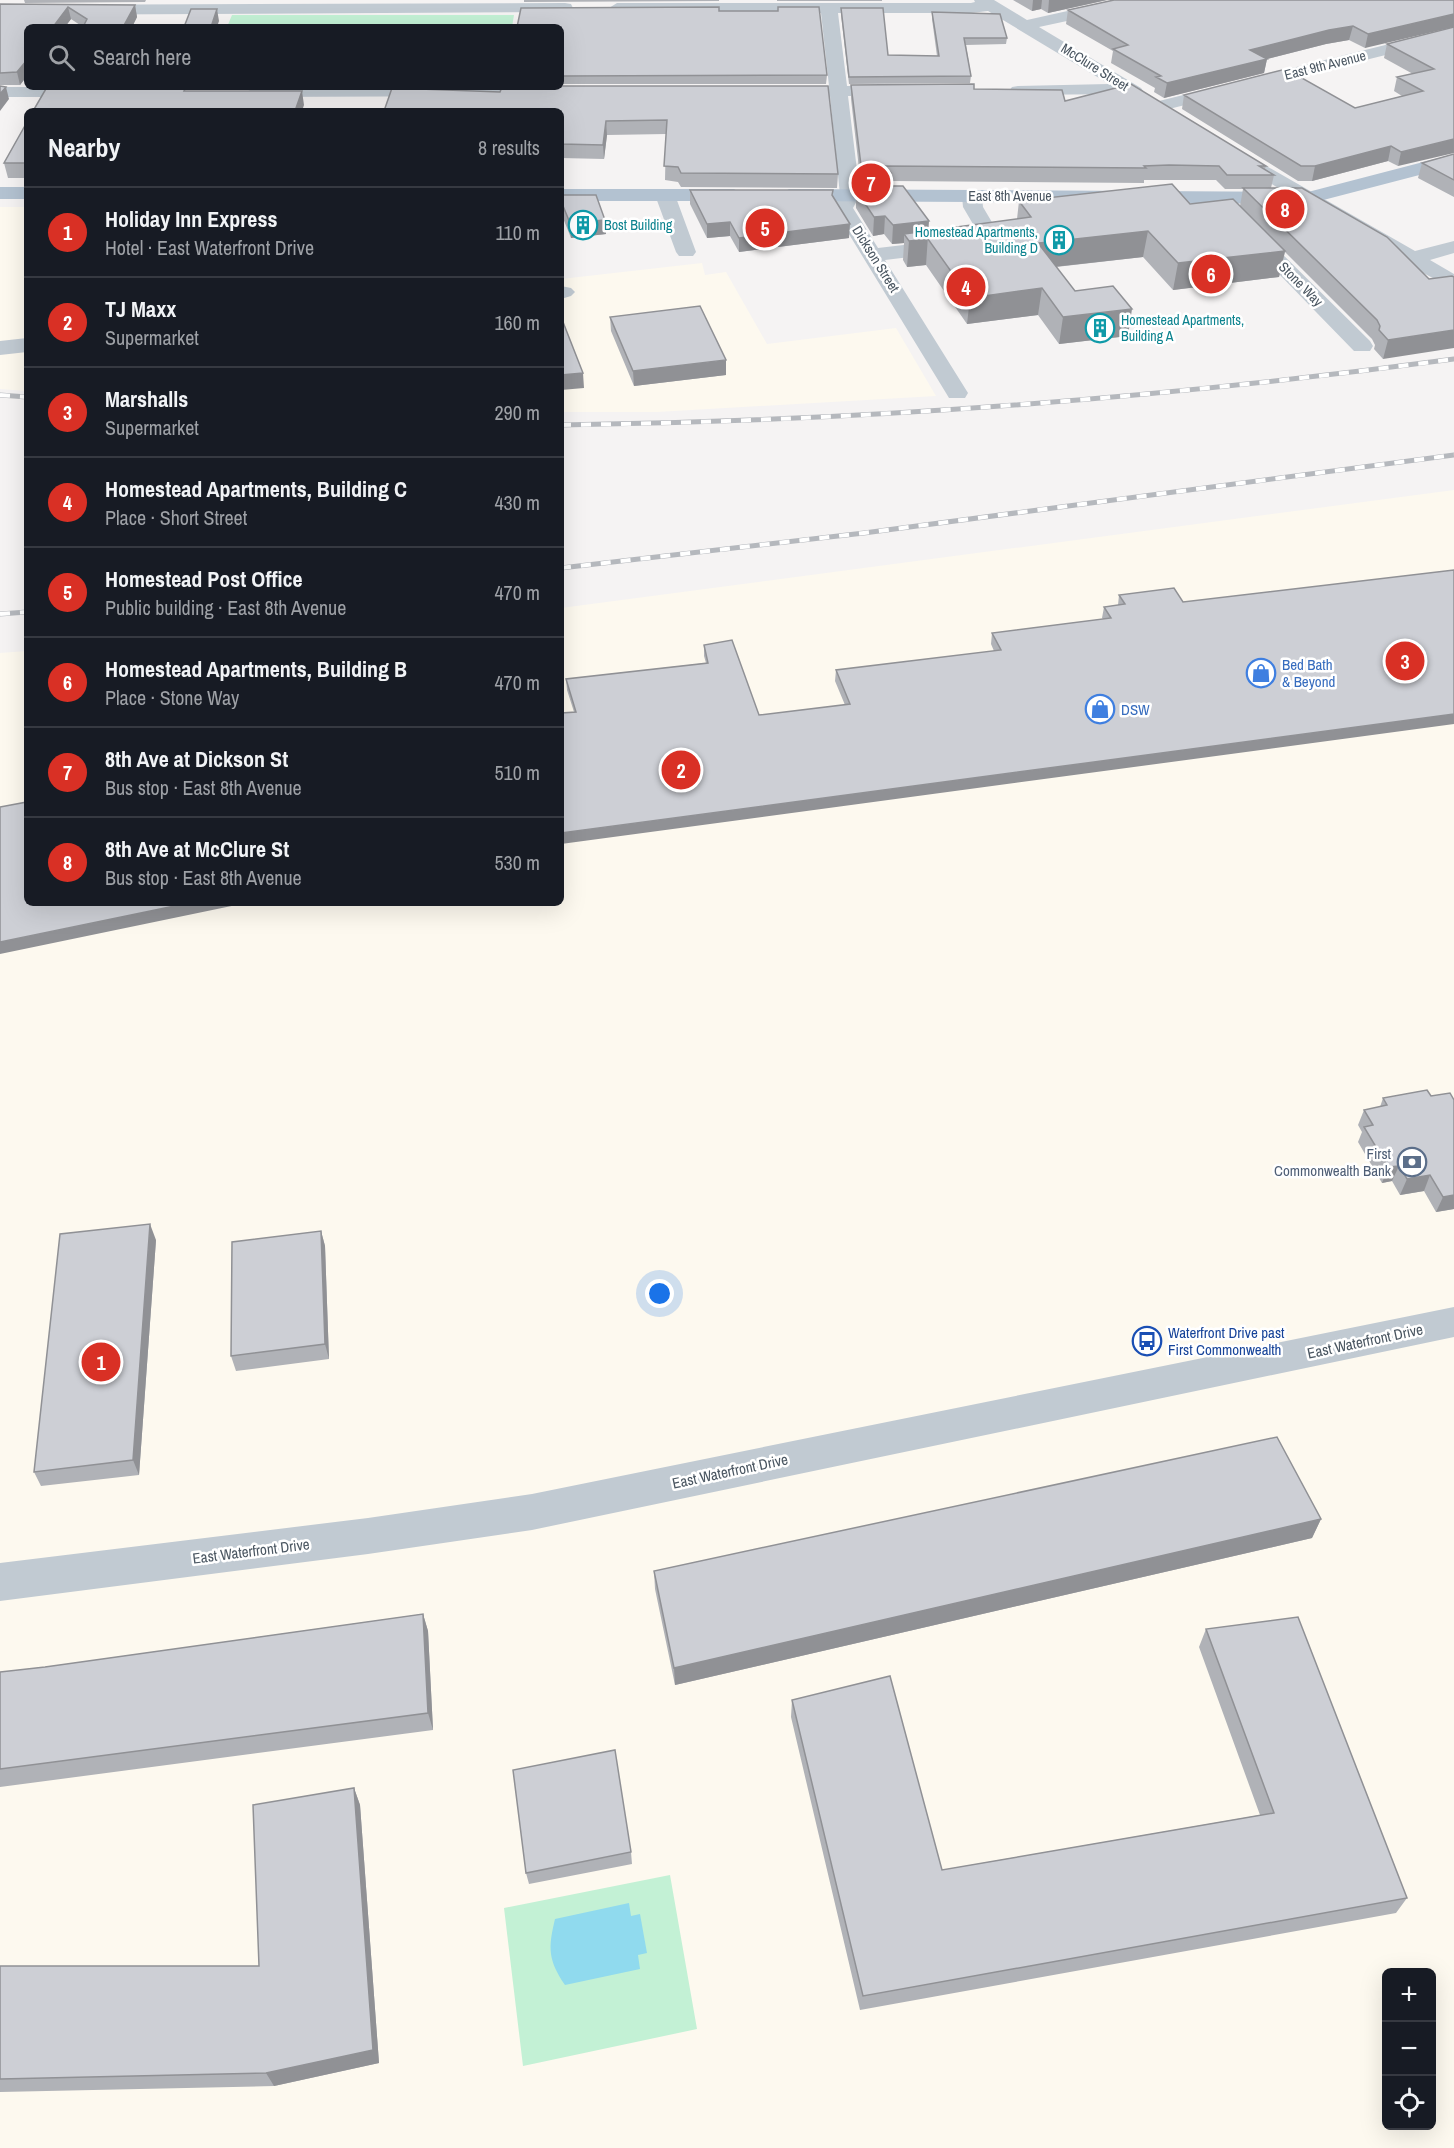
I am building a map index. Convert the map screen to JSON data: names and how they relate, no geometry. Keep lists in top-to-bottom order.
{
  "streets": {
    "main road": ["East 8th Avenue"],
    "street": [
      "East 9th Avenue",
      "McClure Street",
      "Dickson Street",
      "Stone Way",
      "East Waterfront Drive"
    ]
  },
  "crossings": [
    ["East 9th Avenue", "McClure Street"],
    ["East 8th Avenue", "Dickson Street"],
    ["East 8th Avenue", "Stone Way"]
  ],
  "places": {
    "building": ["Bost Building", "Homestead Apartments, Building D", "Homestead Apartments, Building A"],
    "shop": ["Bed Bath & Beyond", "DSW"],
    "bank": ["First Commonwealth Bank"],
    "bus stop": ["Waterfront Drive past First Commonwealth"]
  },
  "page": {
    "search": "Search here",
    "heading": ["Nearby", "8 results"],
    "pins": [
      "7",
      "8",
      "5",
      "6",
      "4",
      "3",
      "2",
      "1"
    ],
    "list": [
      {
        "mark": "1",
        "name": "Holiday Inn Express",
        "note": "Hotel · East Waterfront Drive",
        "value": "110 m"
      },
      {
        "mark": "2",
        "name": "TJ Maxx",
        "note": "Supermarket",
        "value": "160 m"
      },
      {
        "mark": "3",
        "name": "Marshalls",
        "note": "Supermarket",
        "value": "290 m"
      },
      {
        "mark": "4",
        "name": "Homestead Apartments, Building C",
        "note": "Place · Short Street",
        "value": "430 m"
      },
      {
        "mark": "5",
        "name": "Homestead Post Office",
        "note": "Public building · East 8th Avenue",
        "value": "470 m"
      },
      {
        "mark": "6",
        "name": "Homestead Apartments, Building B",
        "note": "Place · Stone Way",
        "value": "470 m"
      },
      {
        "mark": "7",
        "name": "8th Ave at Dickson St",
        "note": "Bus stop · East 8th Avenue",
        "value": "510 m"
      },
      {
        "mark": "8",
        "name": "8th Ave at McClure St",
        "note": "Bus stop · East 8th Avenue",
        "value": "530 m"
      }
    ],
    "map_buttons": ["+", "−"]
  }
}
